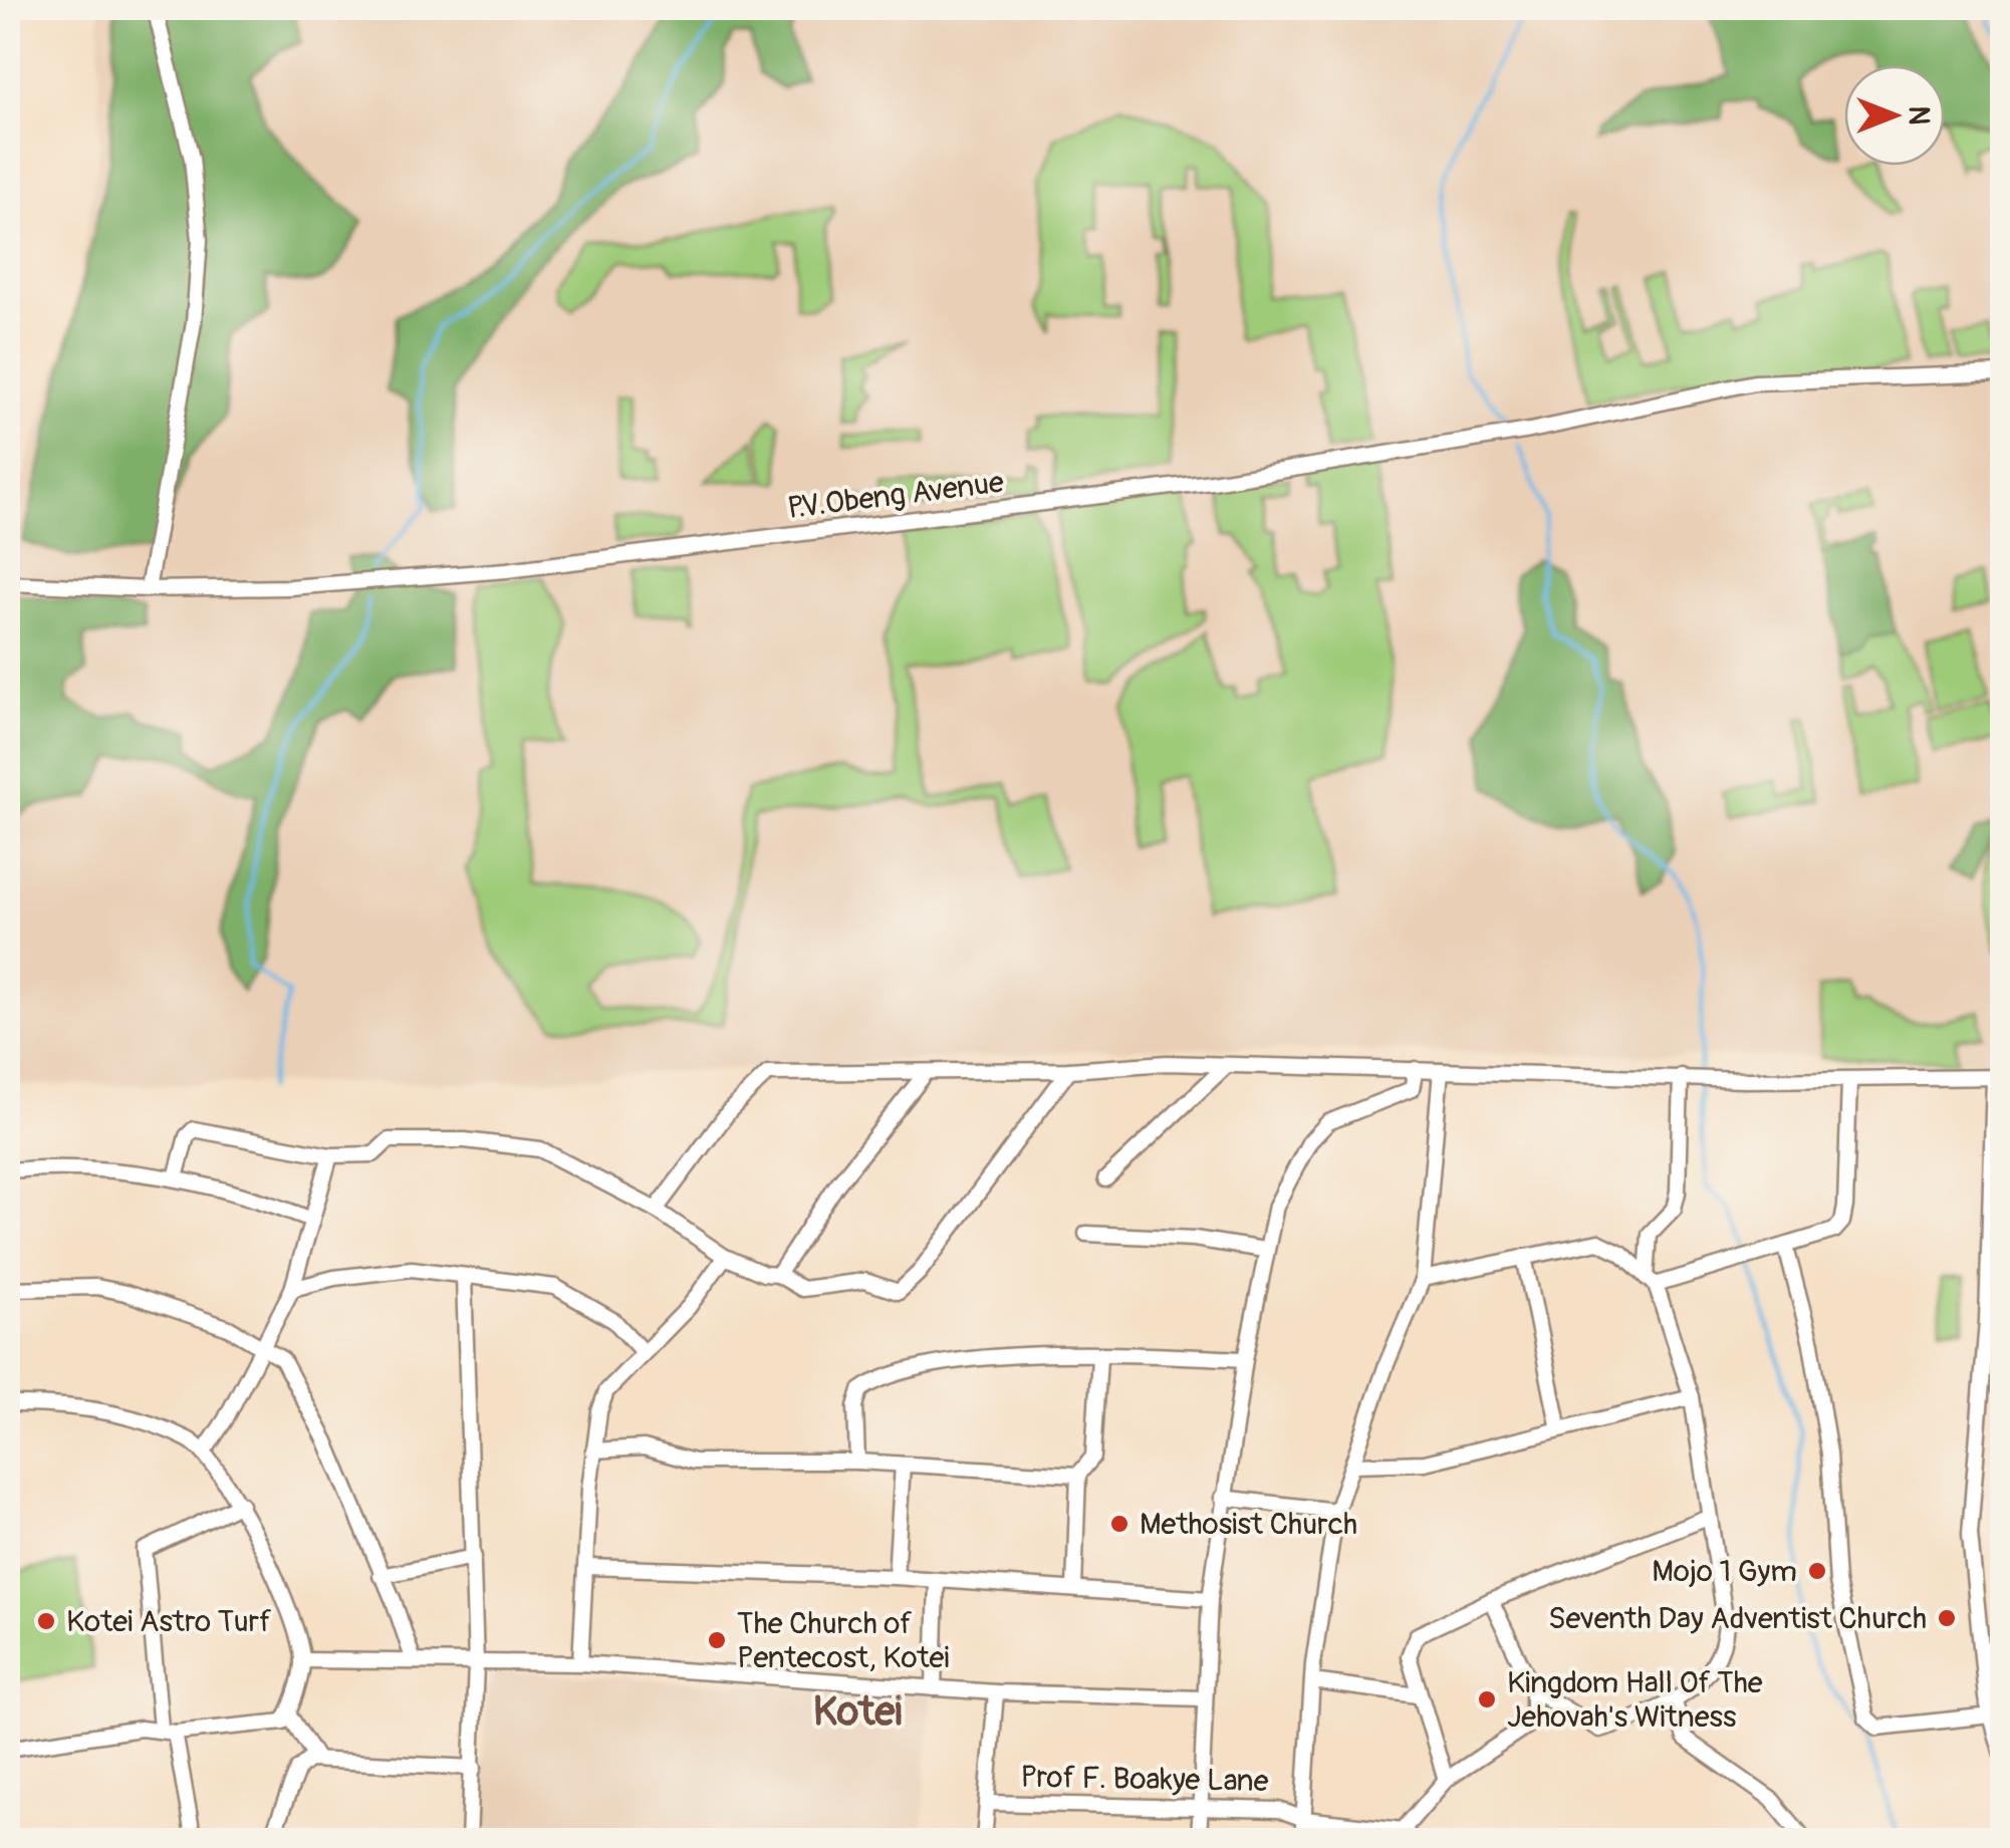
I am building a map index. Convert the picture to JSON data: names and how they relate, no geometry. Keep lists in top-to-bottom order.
{
  "streets": {
    "street": ["P.V.Obeng Avenue", "Prof F. Boakye Lane"]
  },
  "districts": ["Kotei"],
  "places": [
    "Methosist Church",
    "Mojo 1 Gym",
    "Seventh Day Adventist Church",
    "Kotei Astro Turf",
    "The Church of Pentecost, Kotei",
    "Kingdom Hall Of The Jehovah's Witness"
  ],
  "north": "right"
}
